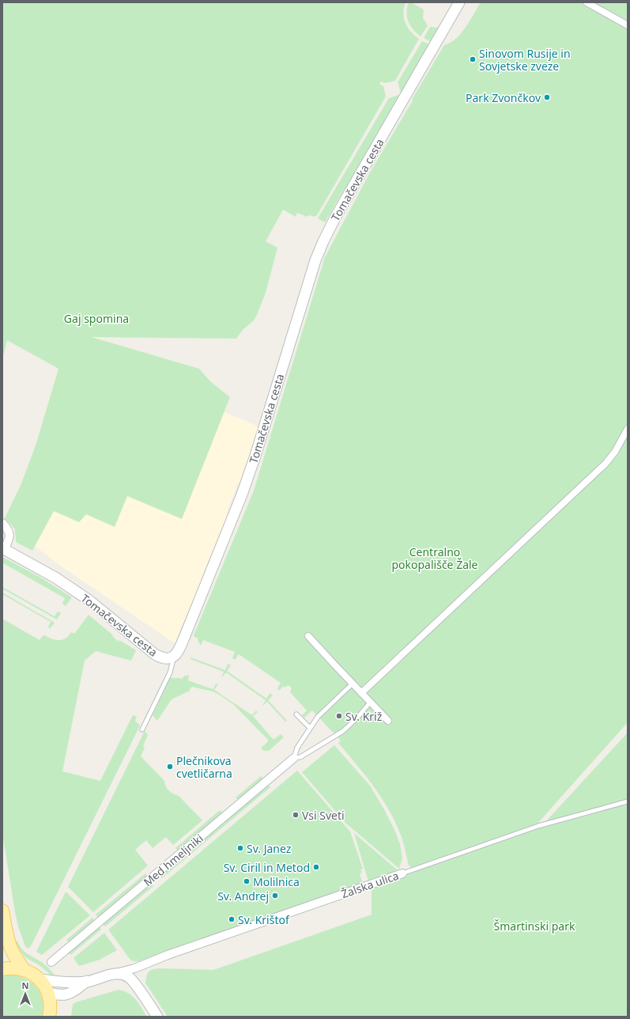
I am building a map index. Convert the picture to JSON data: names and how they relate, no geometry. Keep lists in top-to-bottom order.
{
  "streets": {
    "street": ["Tomačevska cesta", "Med hmeljniki", "Žalska ulica"]
  },
  "parks": ["Gaj spomina", "Centralno pokopališče Žale", "Šmartinski park"],
  "places": [
    "Sinovom Rusije in Sovjetske zveze",
    "Park Zvončkov",
    "Sv. Križ",
    "Plečnikova cvetličarna",
    "Vsi Sveti",
    "Sv. Janez",
    "Sv. Ciril in Metod",
    "Molilnica",
    "Sv. Andrej",
    "Sv. Krištof"
  ],
  "north": "top"
}
